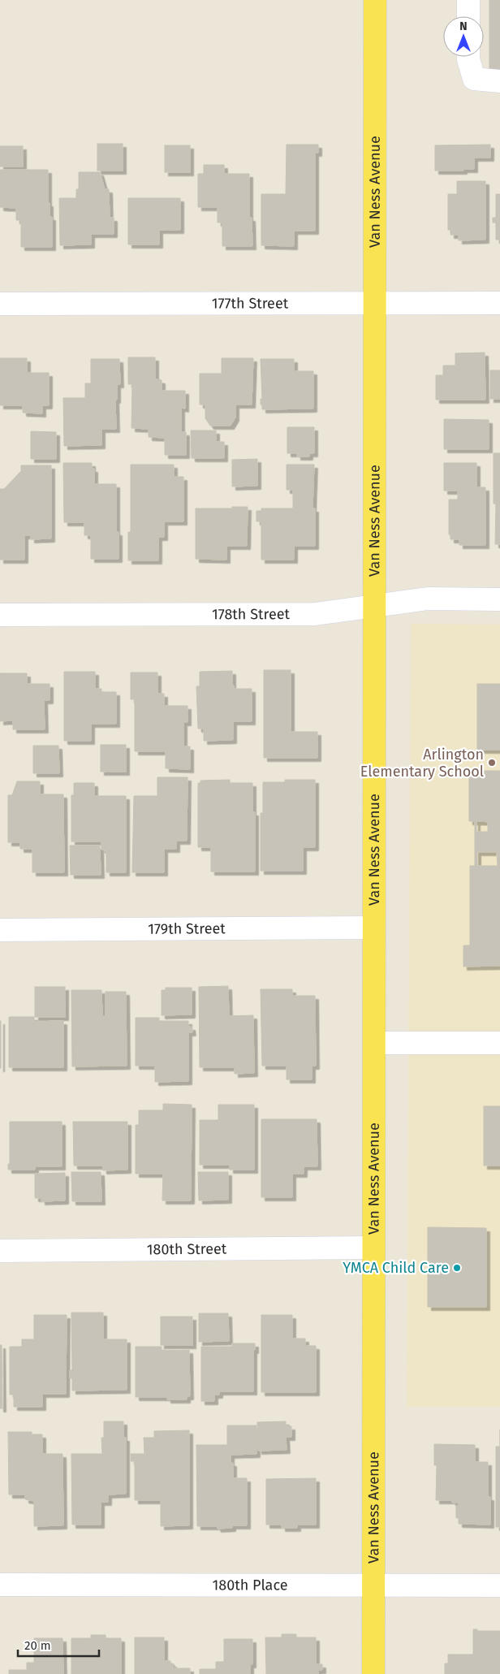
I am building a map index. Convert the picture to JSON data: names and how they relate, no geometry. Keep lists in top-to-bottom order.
{
  "streets": {
    "main road": ["Van Ness Avenue"],
    "street": [
      "177th Street",
      "178th Street",
      "179th Street",
      "180th Street",
      "180th Place"
    ]
  },
  "crossings": [
    ["Van Ness Avenue", "177th Street"],
    ["Van Ness Avenue", "178th Street"],
    ["Van Ness Avenue", "179th Street"],
    ["Van Ness Avenue", "180th Street"],
    ["Van Ness Avenue", "180th Place"]
  ],
  "places": ["Arlington Elementary School", "YMCA Child Care"],
  "scale_bar": "20 m",
  "north": "top"
}
